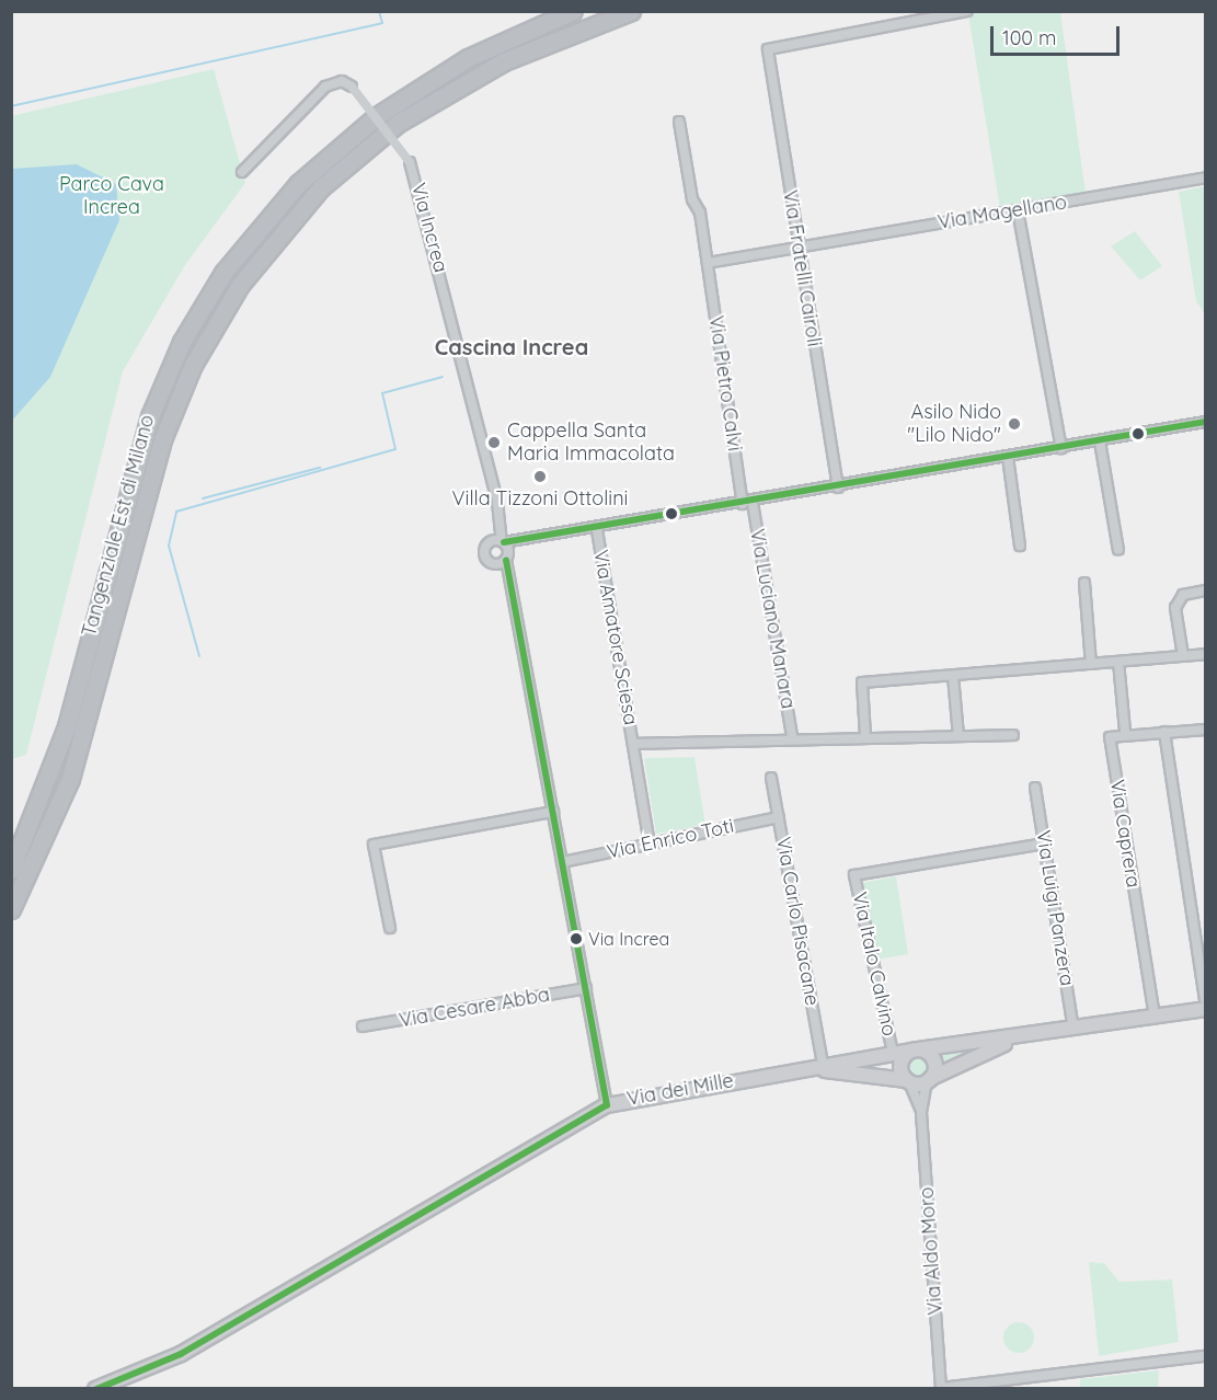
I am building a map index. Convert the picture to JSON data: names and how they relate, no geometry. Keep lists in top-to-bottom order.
{
  "streets": {
    "highway": ["Tangenziale Est di Milano"],
    "main road": ["Via dei Mille"],
    "street": [
      "Via Magellano",
      "Via Increa",
      "Via Fratelli Cairoli",
      "Via Pietro Calvi",
      "Via Luciano Manara",
      "Via Amatore Sciesa",
      "Via Caprera",
      "Via Enrico Toti",
      "Via Luigi Panzera",
      "Via Carlo Pisacane",
      "Via Italo Calvino",
      "Via Cesare Abba",
      "Via Aldo Moro"
    ]
  },
  "crossings": [
    ["Via Magellano", "Via Fratelli Cairoli"],
    ["Via Increa", "Via Enrico Toti"],
    ["Via Increa", "Via Cesare Abba"],
    ["Via Increa", "Via dei Mille"],
    ["Via Pietro Calvi", "Via Luciano Manara"],
    ["Via Luciano Manara", "Via Amatore Sciesa"],
    ["Via Amatore Sciesa", "Via Enrico Toti"],
    ["Via Caprera", "Via dei Mille"],
    ["Via Enrico Toti", "Via Carlo Pisacane"],
    ["Via Luigi Panzera", "Via Italo Calvino"],
    ["Via Luigi Panzera", "Via dei Mille"],
    ["Via Carlo Pisacane", "Via dei Mille"],
    ["Via Italo Calvino", "Via dei Mille"],
    ["Via dei Mille", "Via Aldo Moro"]
  ],
  "districts": ["Cascina Increa"],
  "parks": ["Parco Cava Increa"],
  "places": [
    "Asilo Nido \"Lilo Nido\"",
    "Cappella Santa Maria Immacolata",
    "Villa Tizzoni Ottolini",
    "Via Increa"
  ],
  "scale_bar": "100 m"
}
